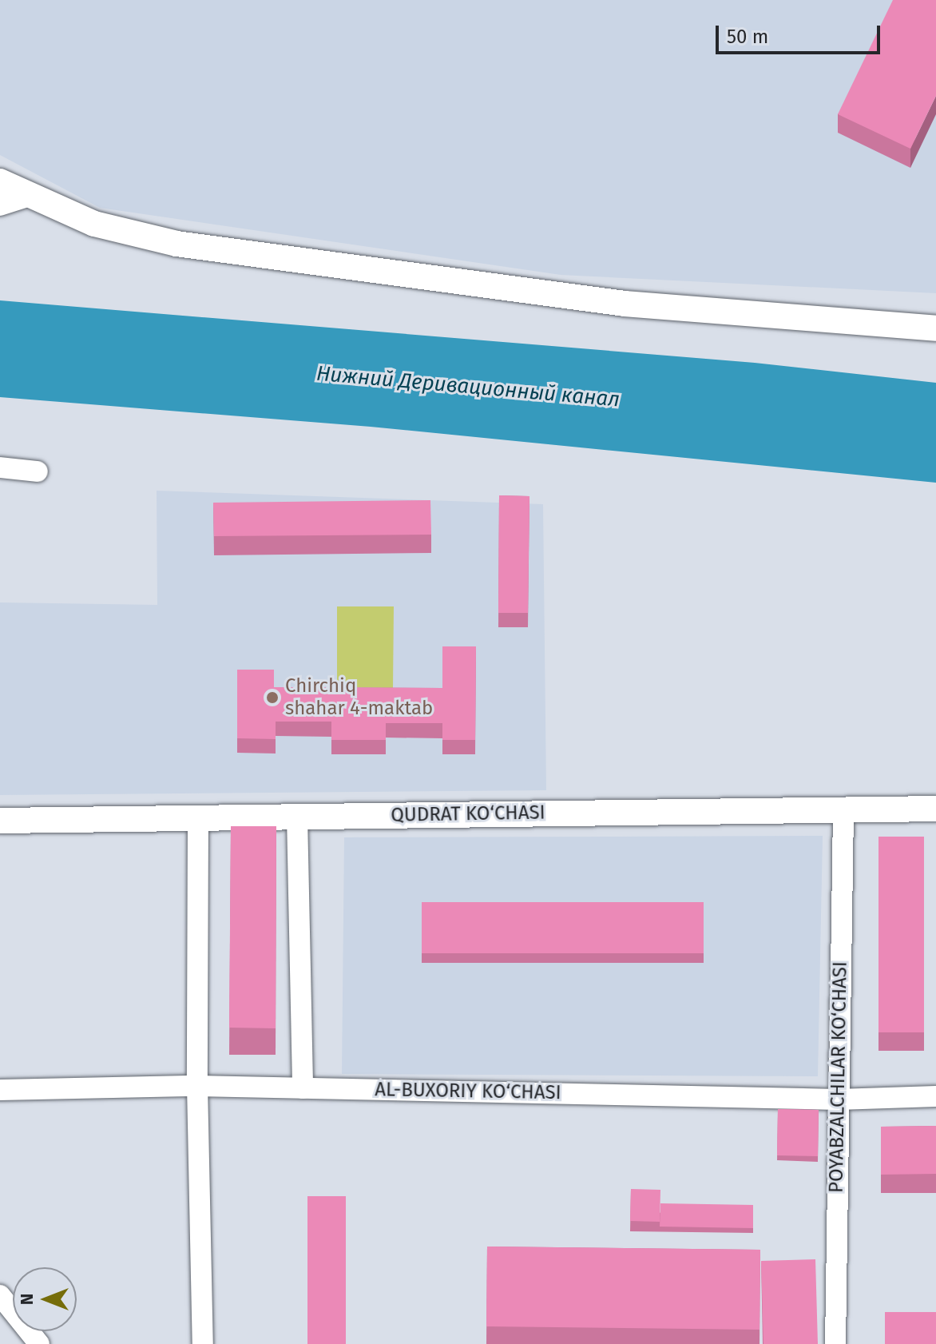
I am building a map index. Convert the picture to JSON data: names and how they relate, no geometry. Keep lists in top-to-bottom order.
{
  "streets": {
    "street": ["QUDRAT KO‘CHASI", "POYABZALCHILAR KO‘CHASI", "AL-BUXORIY KO‘CHASI"]
  },
  "crossings": [
    ["QUDRAT KO‘CHASI", "POYABZALCHILAR KO‘CHASI"],
    ["POYABZALCHILAR KO‘CHASI", "AL-BUXORIY KO‘CHASI"]
  ],
  "water": ["Нижний Деривационный канал"],
  "places": ["Chirchiq shahar 4-maktab"],
  "scale_bar": "50 m",
  "north": "left"
}
